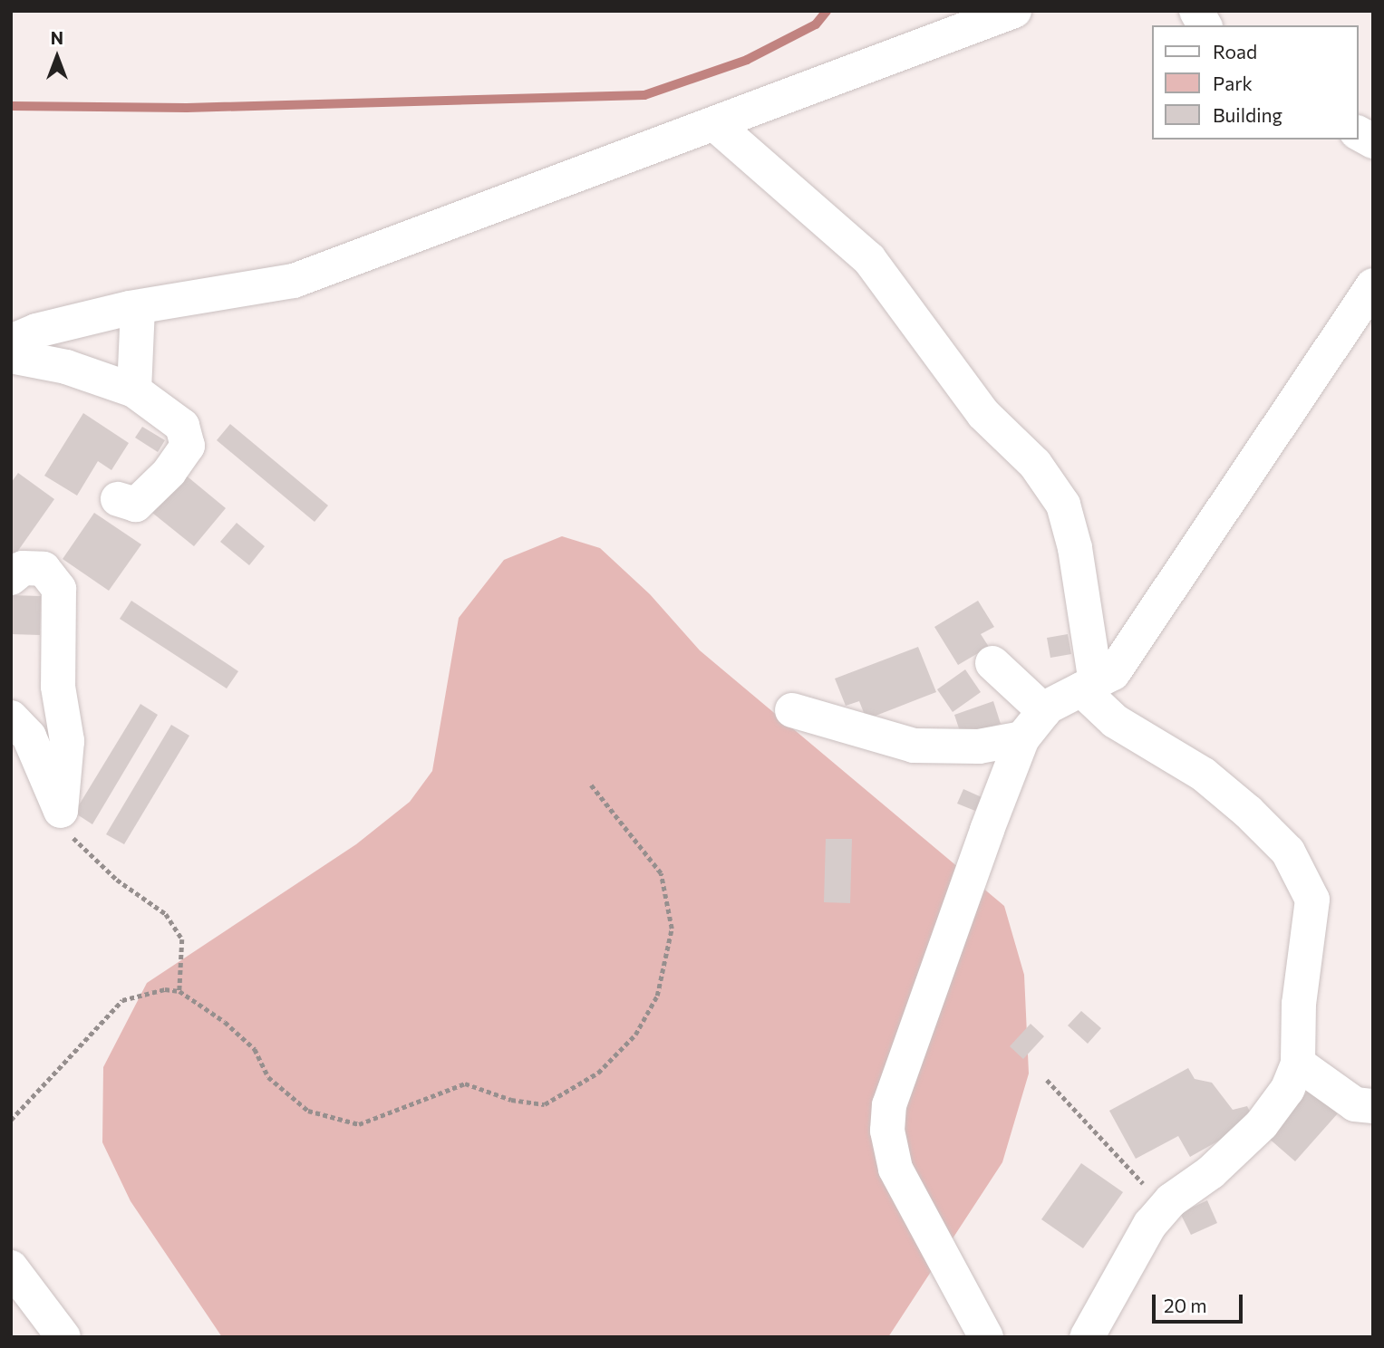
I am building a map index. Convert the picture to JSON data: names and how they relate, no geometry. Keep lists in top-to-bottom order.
{
  "legend": ["Road", "Park", "Building"],
  "scale_bar": "20 m",
  "north": "top"
}
